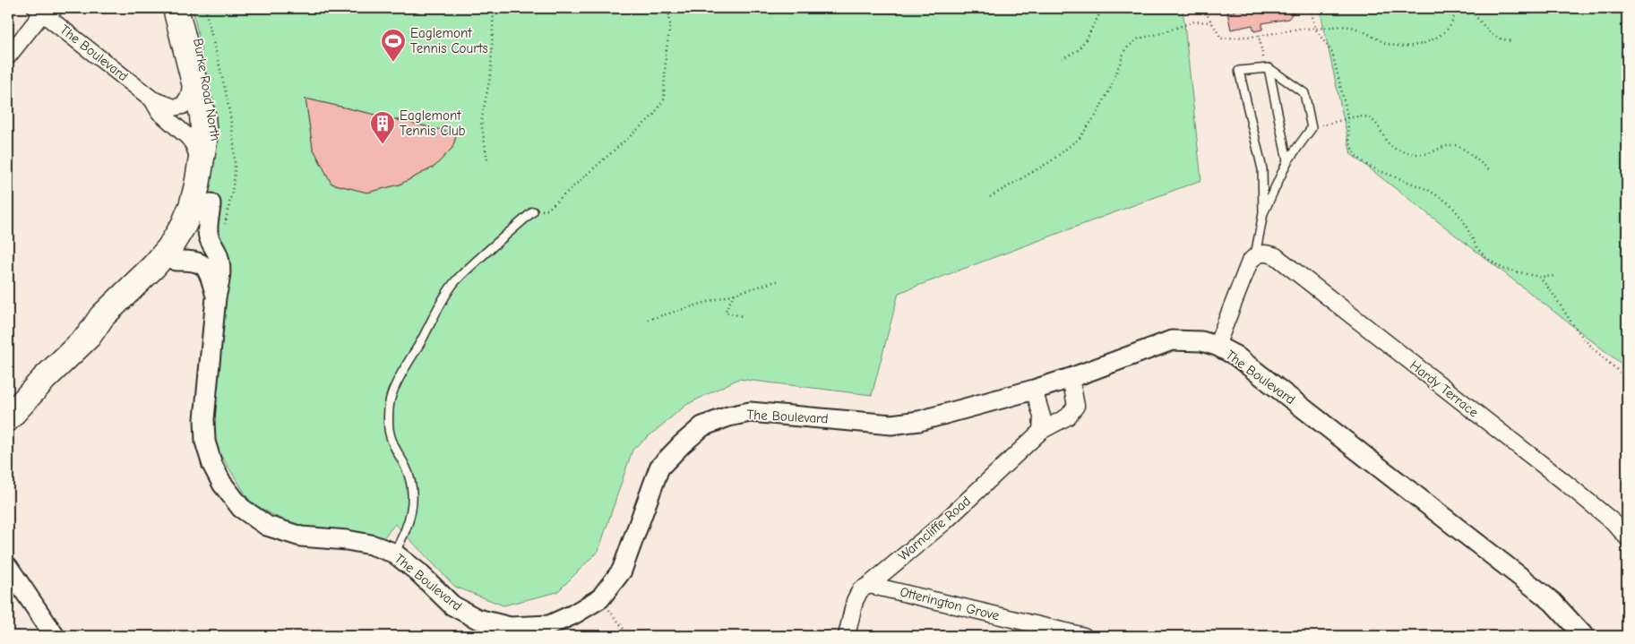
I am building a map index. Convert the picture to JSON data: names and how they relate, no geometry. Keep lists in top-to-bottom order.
{
  "streets": {
    "main road": ["Burke Road North"],
    "street": [
      "The Boulevard",
      "Hardy Terrace",
      "Warncliffe Road",
      "Otterington Grove"
    ]
  },
  "crossings": [
    ["The Boulevard", "Burke Road North"],
    ["The Boulevard", "Warncliffe Road"],
    ["Warncliffe Road", "Otterington Grove"]
  ],
  "places": {
    "sports": ["Eaglemont Tennis Courts"],
    "building": ["Eaglemont Tennis Club"]
  }
}
